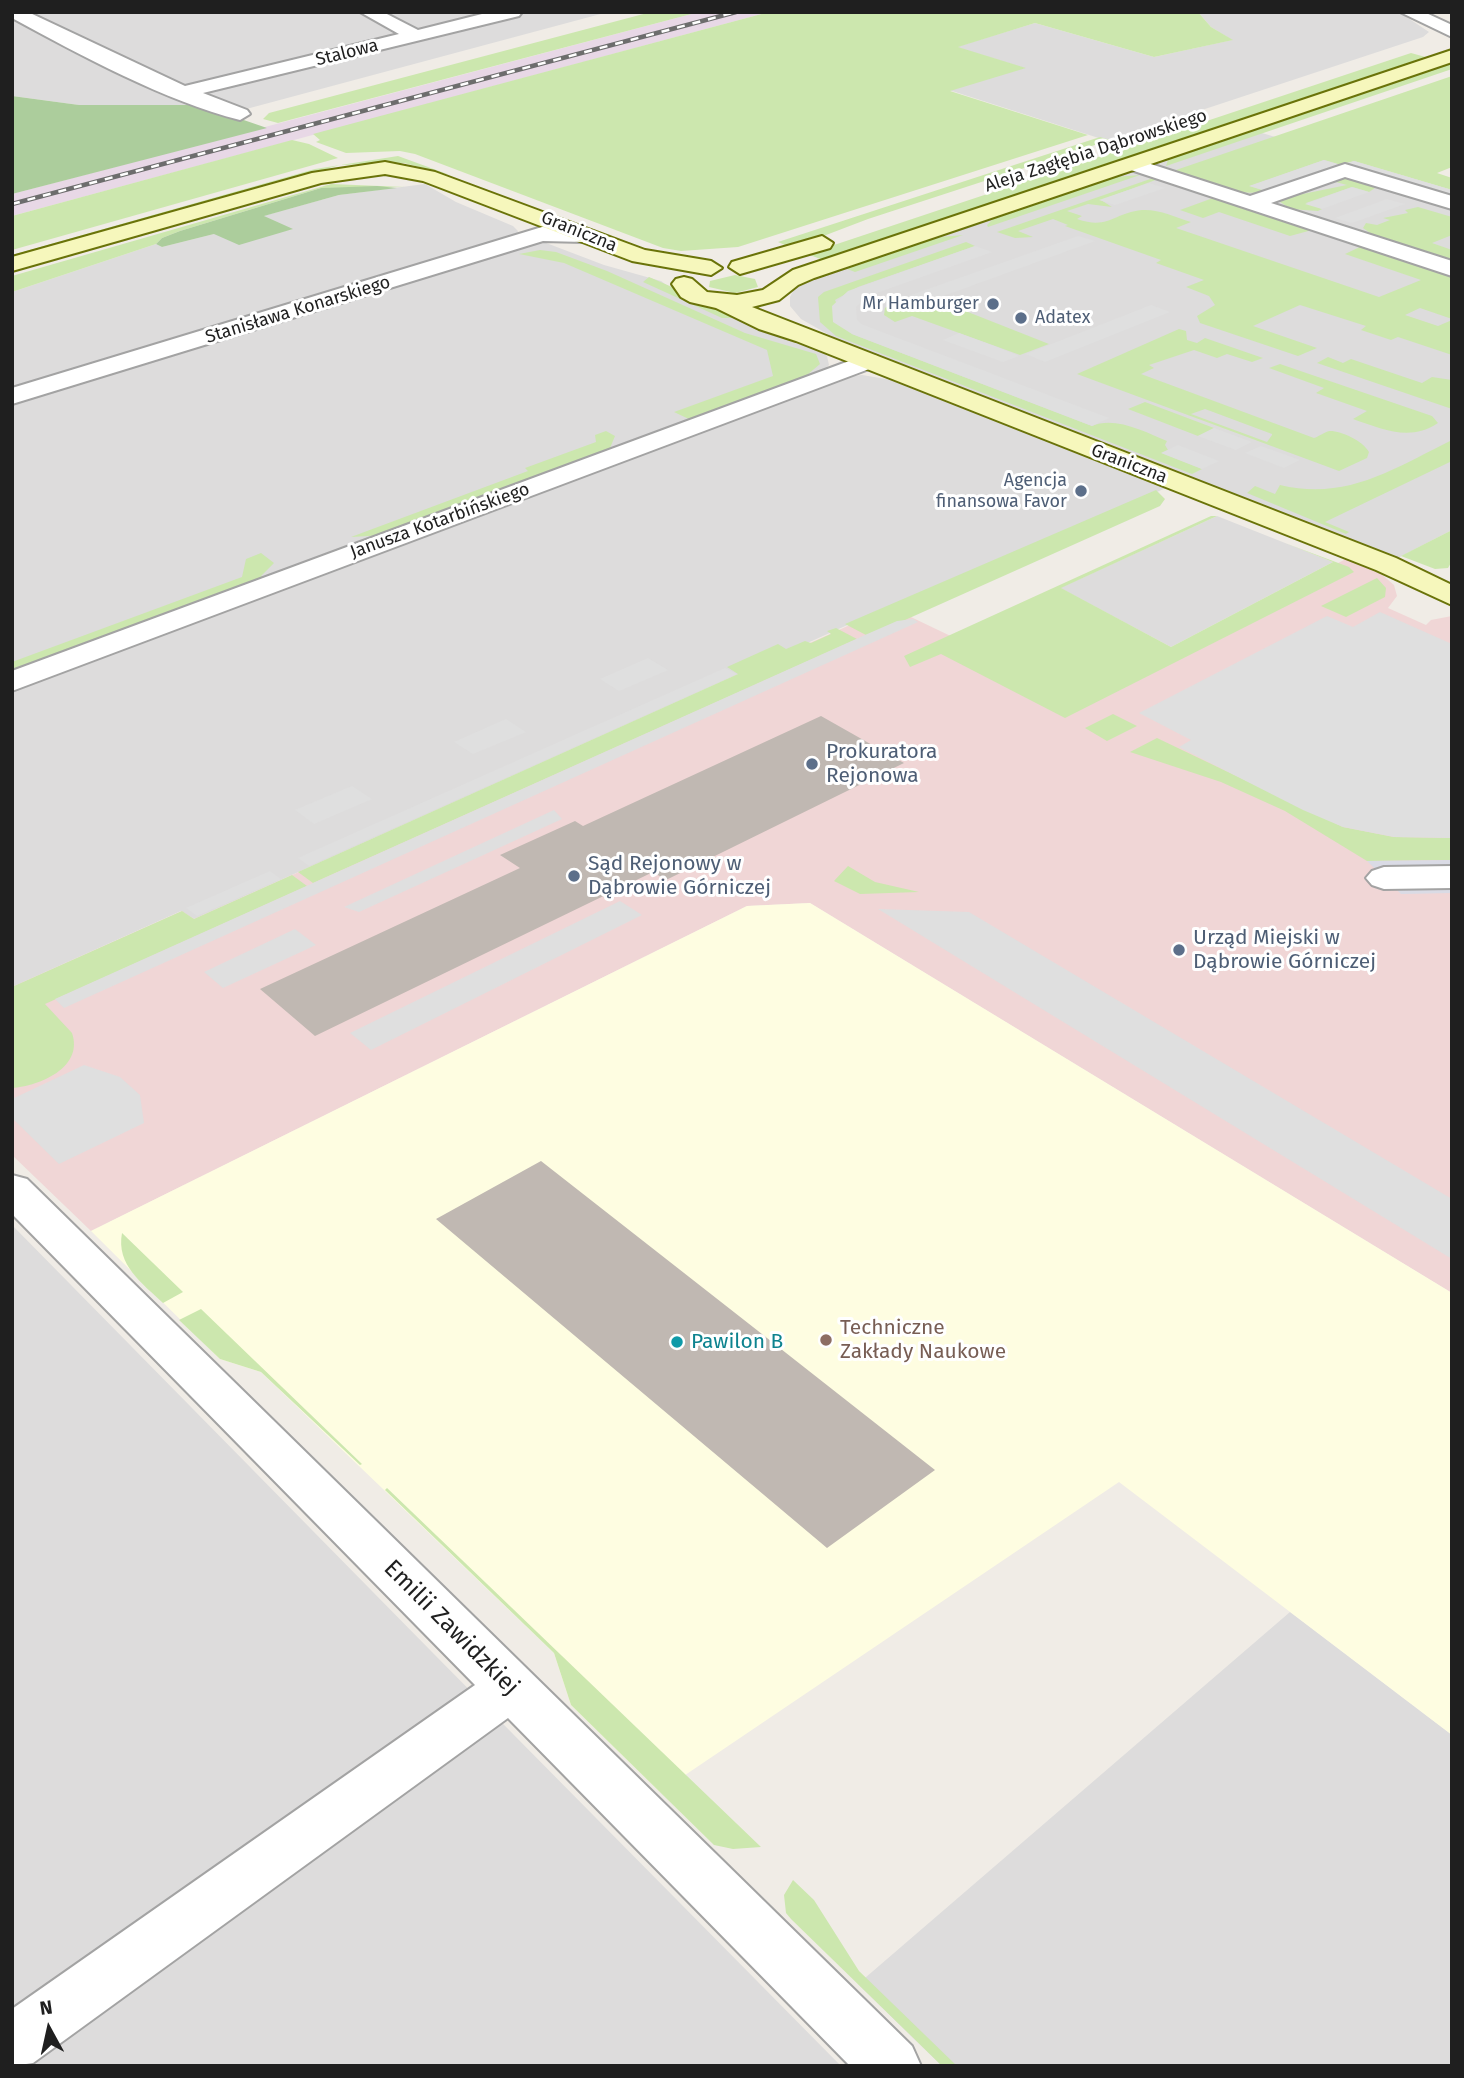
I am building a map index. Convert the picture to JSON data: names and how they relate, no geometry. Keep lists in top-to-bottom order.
{
  "streets": {
    "street": [
      "Stalowa",
      "Aleja Zagłębia Dąbrowskiego",
      "Graniczna",
      "Stanisława Konarskiego",
      "Janusza Kotarbińskiego",
      "Emilii Zawidzkiej"
    ]
  },
  "crossings": [
    ["Aleja Zagłębia Dąbrowskiego", "Graniczna"],
    ["Graniczna", "Stanisława Konarskiego"],
    ["Graniczna", "Janusza Kotarbińskiego"]
  ],
  "places": [
    "Mr Hamburger",
    "Adatex",
    "Agencja finansowa Favor",
    "Prokuratora Rejonowa",
    "Sąd Rejonowy w Dąbrowie Górniczej",
    "Urząd Miejski w Dąbrowie Górniczej",
    "Techniczne Zakłady Naukowe",
    "Pawilon B"
  ],
  "north": "top"
}
